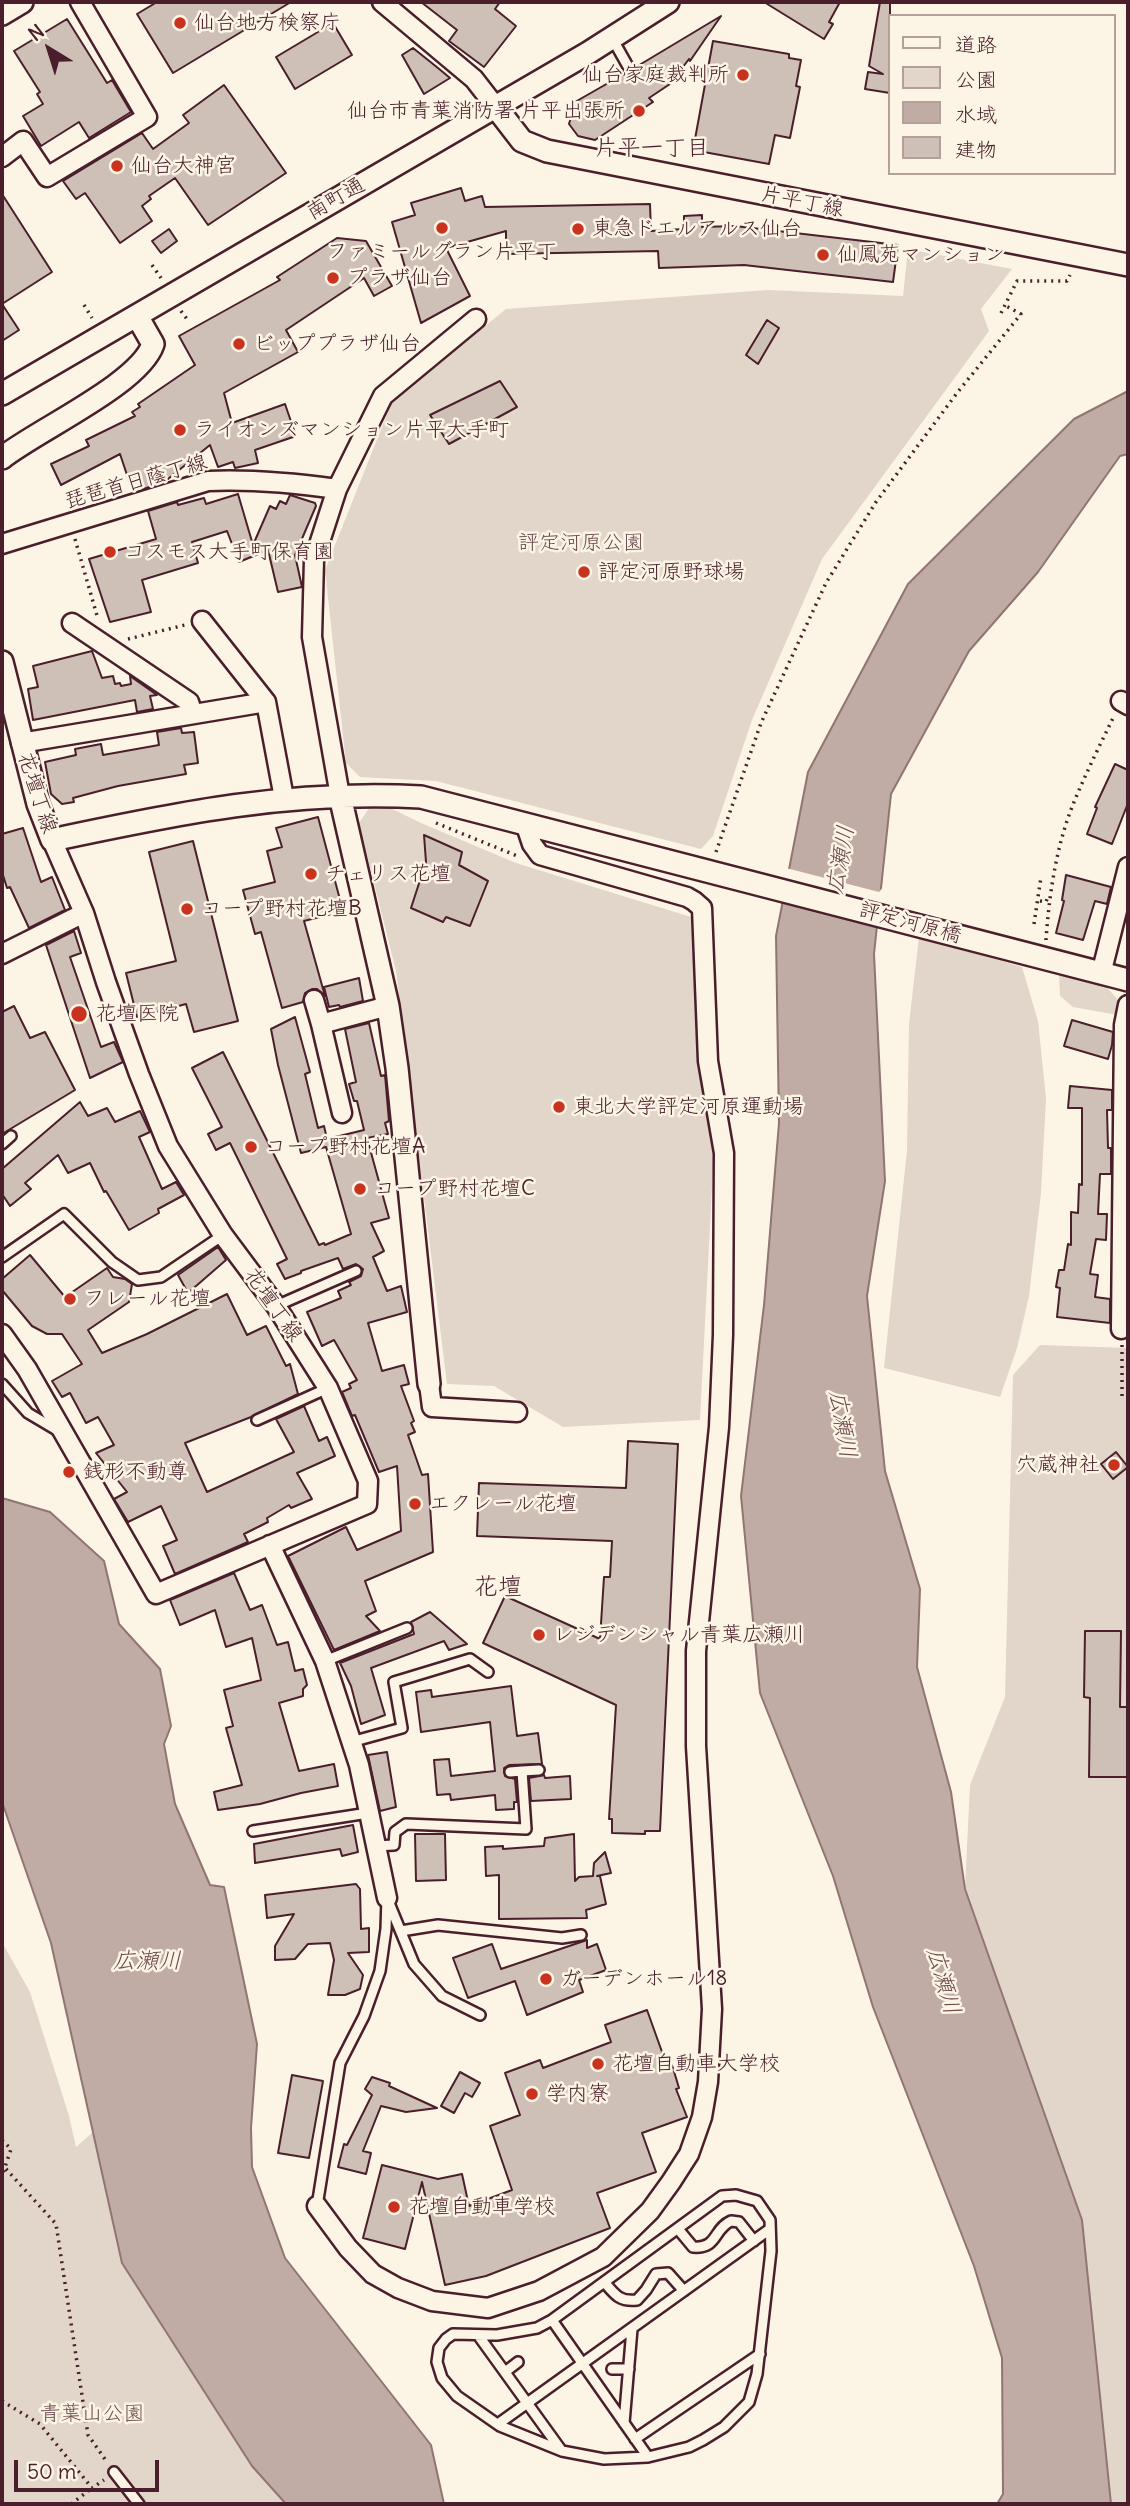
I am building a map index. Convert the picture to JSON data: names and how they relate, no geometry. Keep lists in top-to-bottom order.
{
  "streets": {
    "street": [
      "南町通",
      "片平丁線",
      "琵琶首日蔭丁線",
      "花壇丁線",
      "評定河原橋"
    ]
  },
  "crossings": [
    ["南町通", "片平丁線"],
    ["花壇丁線", "評定河原橋"]
  ],
  "districts": ["片平一丁目", "花壇"],
  "water": ["広瀬川"],
  "parks": ["評定河原公園", "青葉山公園"],
  "places": [
    "仙台地方検察庁",
    "仙台家庭裁判所",
    "仙台市青葉消防署 片平出張所",
    "仙台大神宮",
    "ファミールグラン片平丁",
    "東急ドエルアルス仙台",
    "仙鳳苑マンション",
    "プラザ仙台",
    "ビッププラザ仙台",
    "ライオンズマンション片平大手町",
    "コスモス大手町保育園",
    "評定河原野球場",
    "チェリス花壇",
    "コープ野村花壇B",
    "花壇医院",
    "東北大学評定河原運動場",
    "コープ野村花壇A",
    "コープ野村花壇C",
    "フレール花壇",
    "穴蔵神社",
    "銭形不動尊",
    "エクレール花壇",
    "レジデンシャル青葉広瀬川",
    "ガーデンホール18",
    "花壇自動車大学校",
    "学内寮",
    "花壇自動車学校"
  ],
  "legend": [
    "道路",
    "公園",
    "水域",
    "建物"
  ],
  "scale_bar": "50 m",
  "north": "top left"
}
